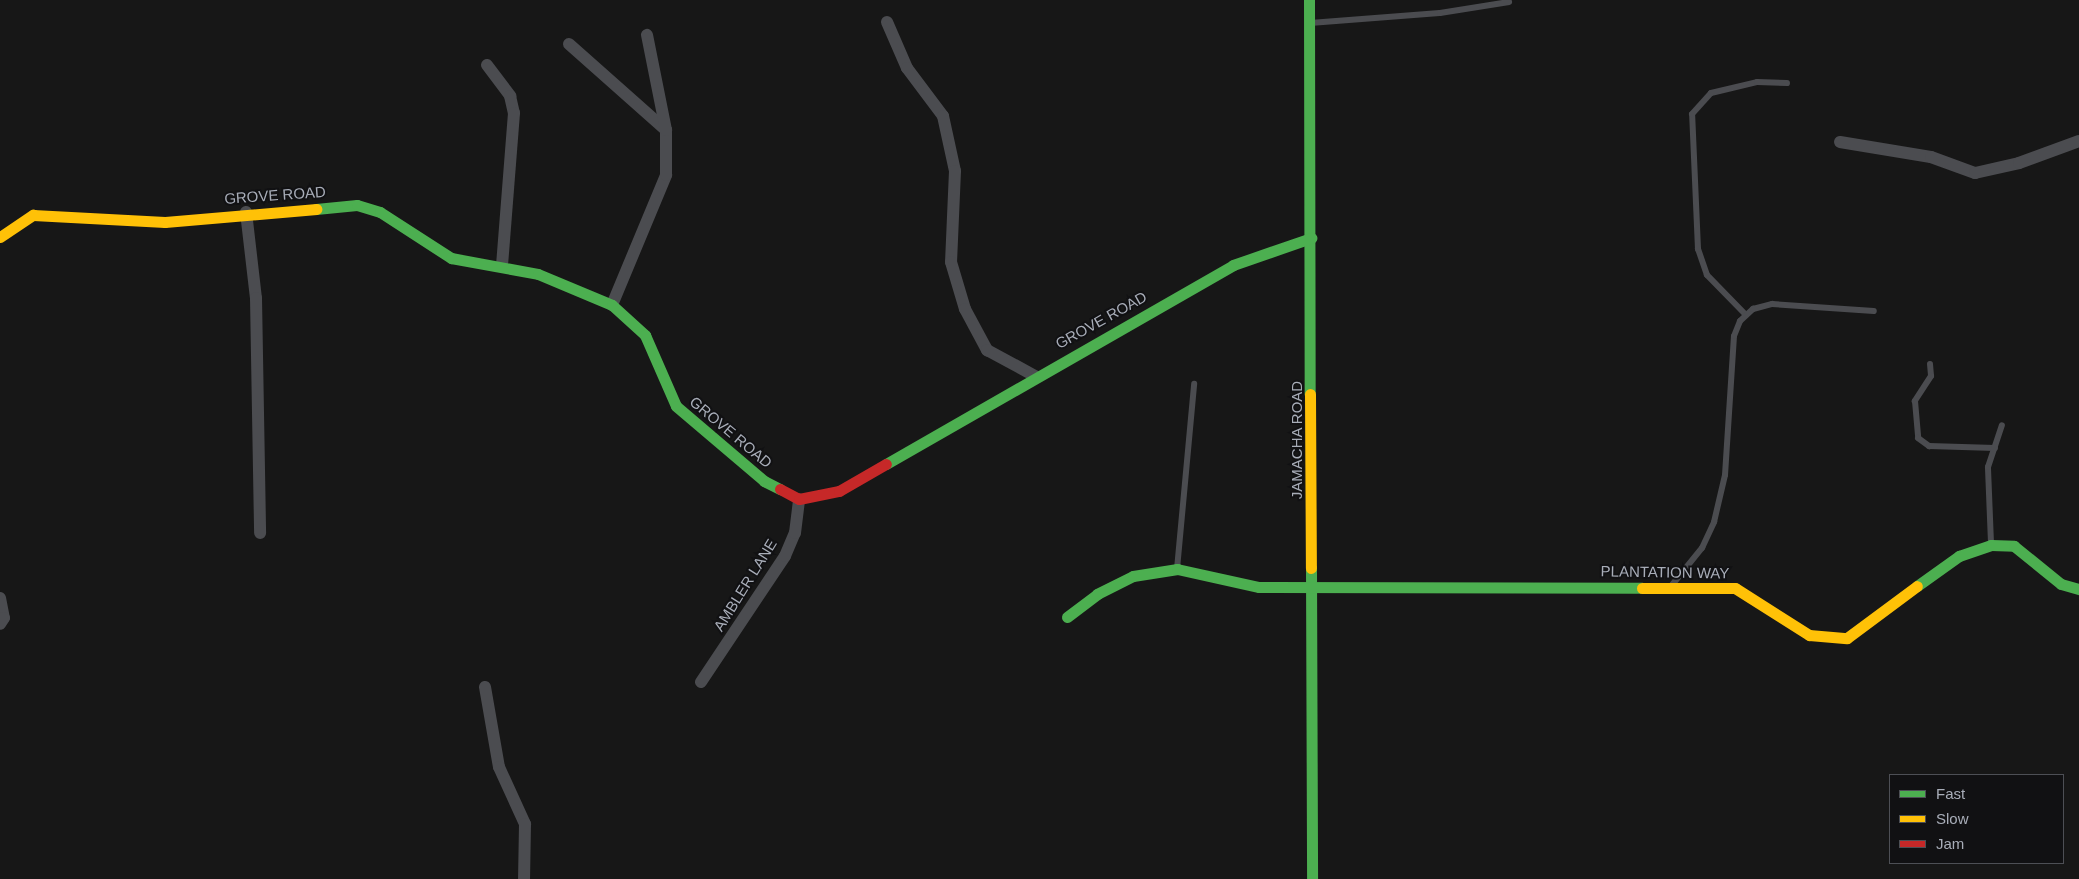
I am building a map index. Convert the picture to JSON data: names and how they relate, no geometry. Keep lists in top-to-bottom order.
{
  "streets": {
    "street": [
      "GROVE ROAD",
      "JAMACHA ROAD",
      "PLANTATION WAY",
      "AMBLER LANE"
    ]
  },
  "crossings": [
    ["GROVE ROAD", "JAMACHA ROAD"],
    ["GROVE ROAD", "AMBLER LANE"],
    ["JAMACHA ROAD", "PLANTATION WAY"]
  ],
  "legend": ["Fast", "Slow", "Jam"]
}
